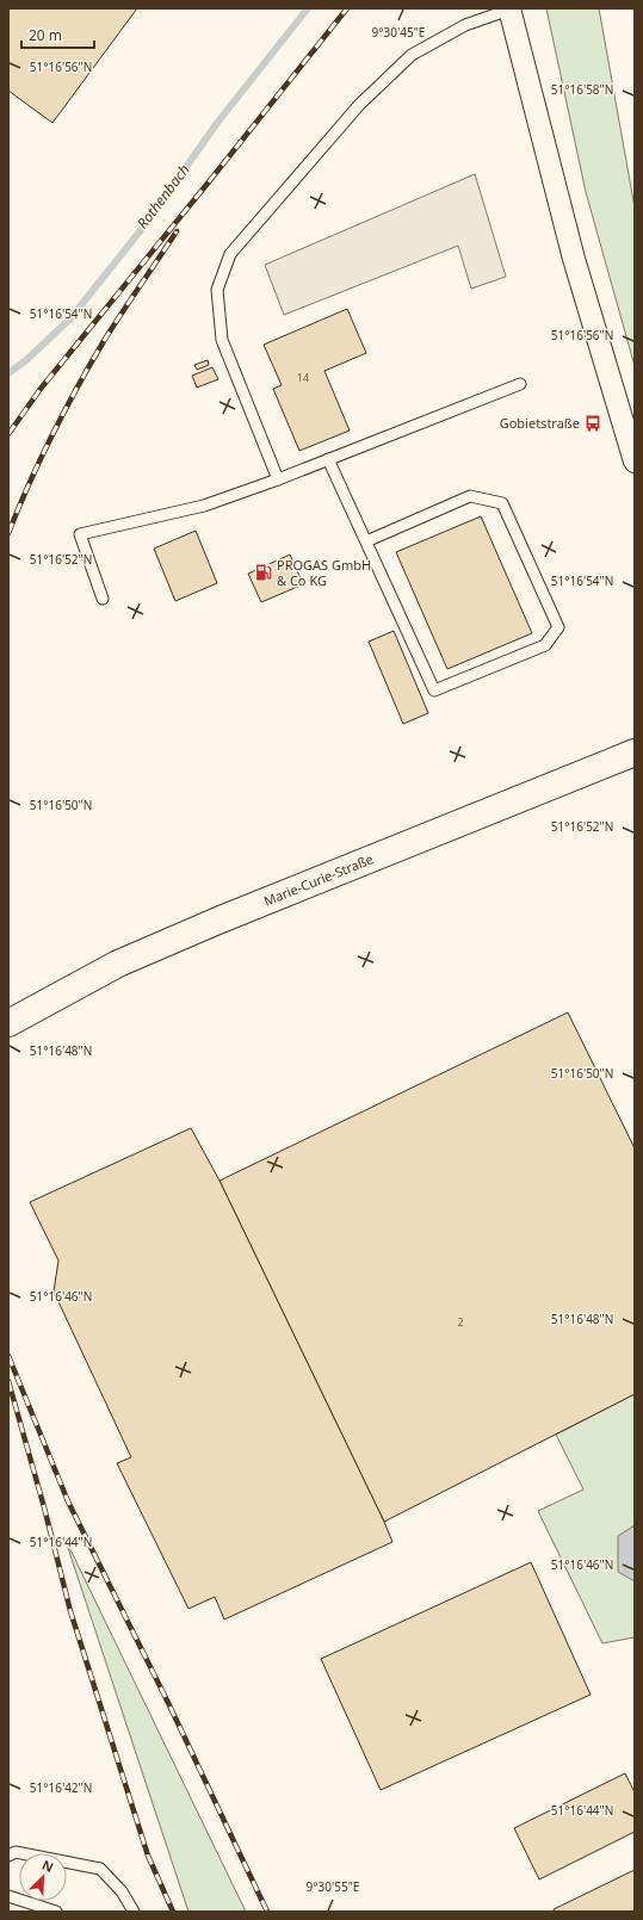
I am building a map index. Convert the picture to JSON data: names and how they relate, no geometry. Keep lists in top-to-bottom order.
{
  "streets": {
    "main road": ["Marie-Curie-Straße"]
  },
  "water": ["Rothenbach"],
  "places": {
    "bus stop": ["Gobietstraße"],
    "fuel station": ["PROGAS GmbH & Co KG"]
  },
  "house_numbers": ["14", "2"],
  "scale_bar": "20 m",
  "north": "top right",
  "coordinates": [
    "9°30'45\"E",
    "51°16'56\"N",
    "51°16'58\"N",
    "51°16'54\"N",
    "51°16'52\"N",
    "51°16'50\"N",
    "51°16'48\"N",
    "51°16'46\"N",
    "51°16'44\"N",
    "51°16'42\"N",
    "9°30'55\"E"
  ]
}
